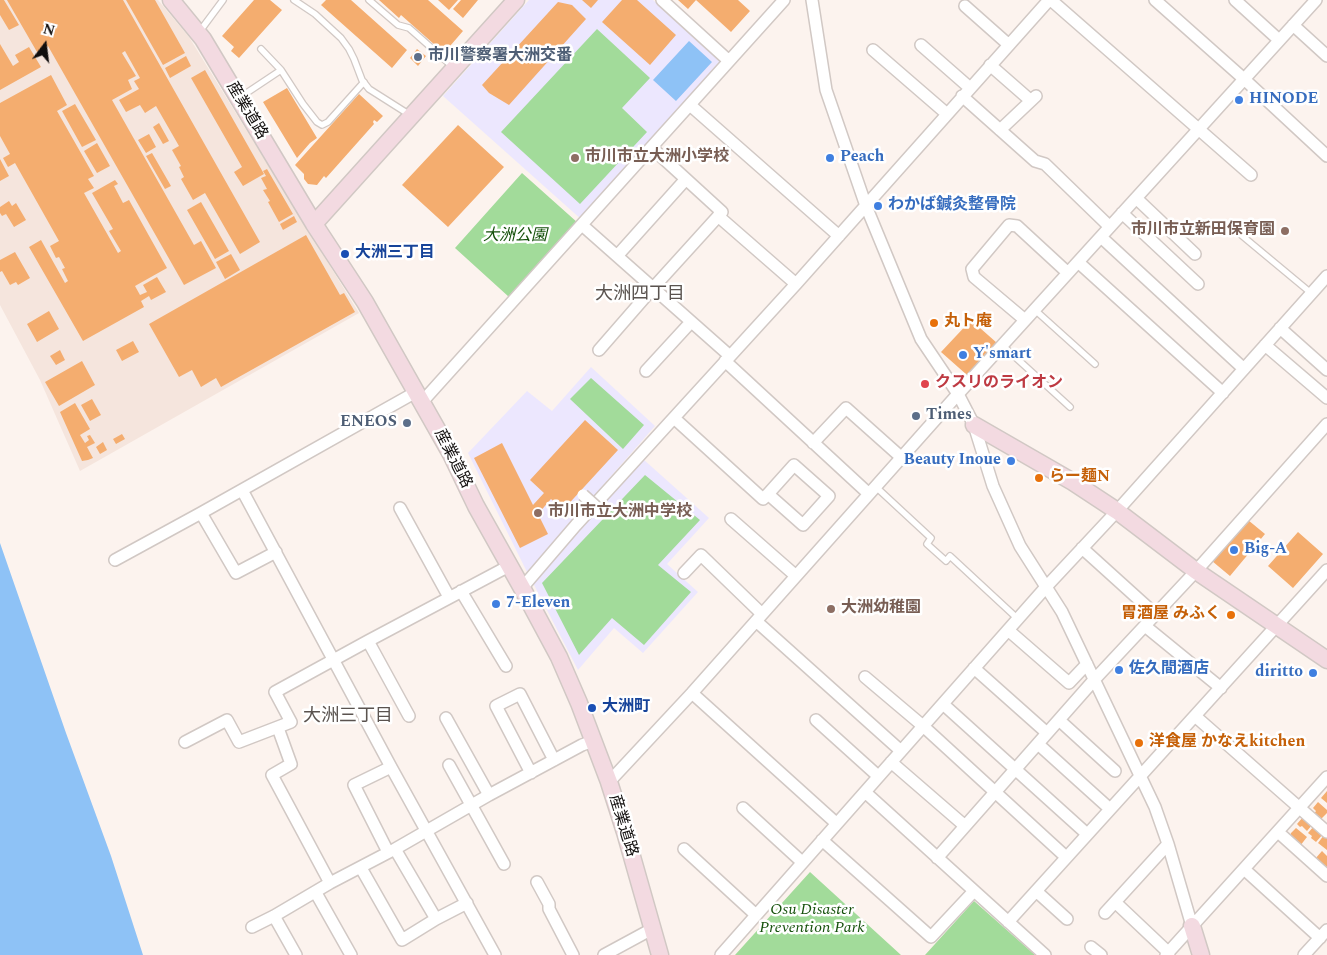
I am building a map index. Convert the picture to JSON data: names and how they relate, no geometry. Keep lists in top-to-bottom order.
{
  "streets": {
    "main road": ["産業道路"]
  },
  "districts": ["大洲四丁目", "大洲三丁目"],
  "parks": ["大洲公園", "Osu Disaster Prevention Park"],
  "places": [
    "市川警察署大洲交番",
    "HINODE",
    "市川市立大洲小学校",
    "Peach",
    "わかば鍼灸整骨院",
    "市川市立新田保育園",
    "大洲三丁目",
    "丸ト庵",
    "Y'smart",
    "クスリのライオン",
    "Times",
    "ENEOS",
    "Beauty Inoue",
    "らー麺N",
    "市川市立大洲中学校",
    "Big-A",
    "7-Eleven",
    "大洲幼稚園",
    "胃酒屋 みふく",
    "佐久間酒店",
    "diritto",
    "大洲町",
    "洋食屋 かなえkitchen"
  ],
  "north": "top"
}
